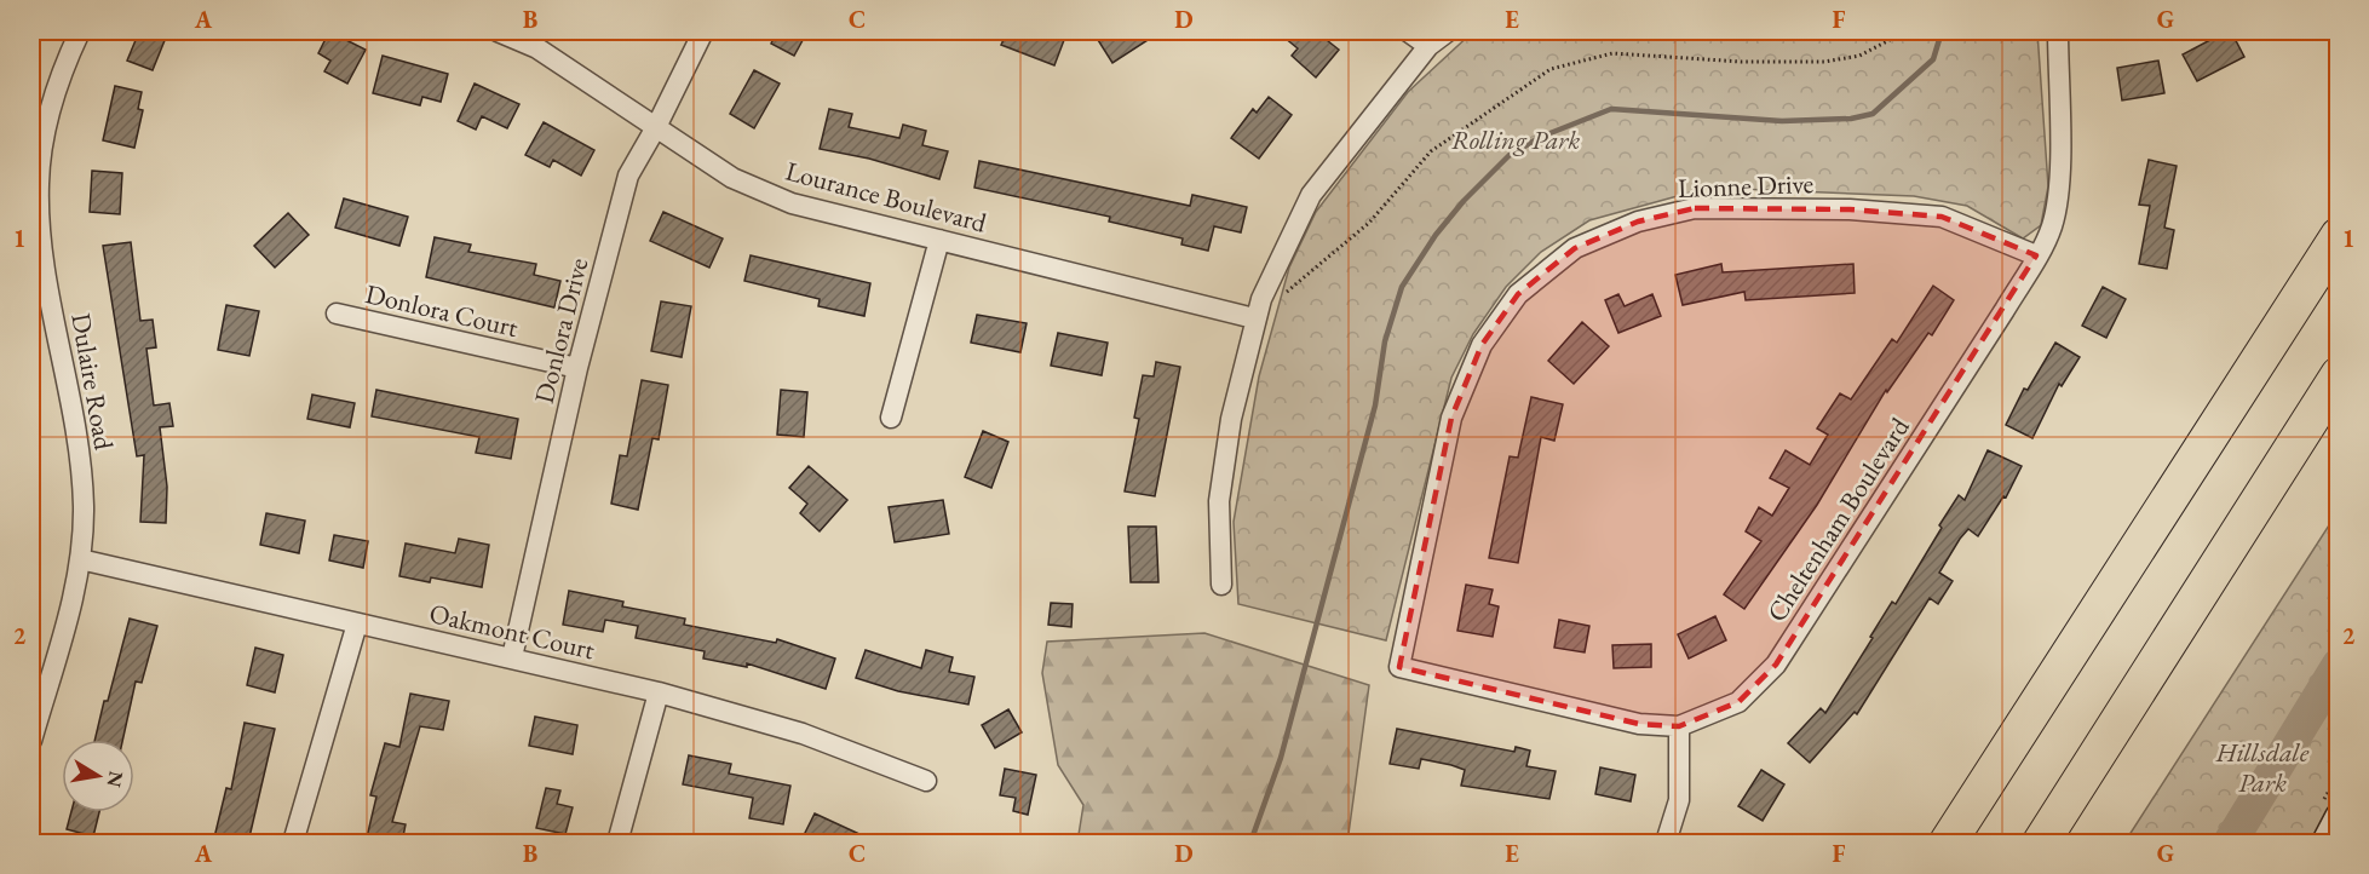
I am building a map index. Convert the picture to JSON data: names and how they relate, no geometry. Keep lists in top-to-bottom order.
{
  "streets": {
    "street": [
      "Lionne Drive",
      "Lourance Boulevard",
      "Donlora Court",
      "Donlora Drive",
      "Dulaire Road",
      "Cheltenham Boulevard",
      "Oakmont Court"
    ]
  },
  "crossings": [
    ["Lionne Drive", "Cheltenham Boulevard"],
    ["Lourance Boulevard", "Donlora Drive"],
    ["Donlora Court", "Donlora Drive"],
    ["Donlora Drive", "Oakmont Court"],
    ["Dulaire Road", "Oakmont Court"]
  ],
  "parks": ["Rolling Park", "Hillsdale Park"],
  "north": "right",
  "grid": {
    "columns": [
      "A",
      "B",
      "C",
      "D",
      "E",
      "F",
      "G"
    ],
    "rows": ["1", "2"]
  }
}
